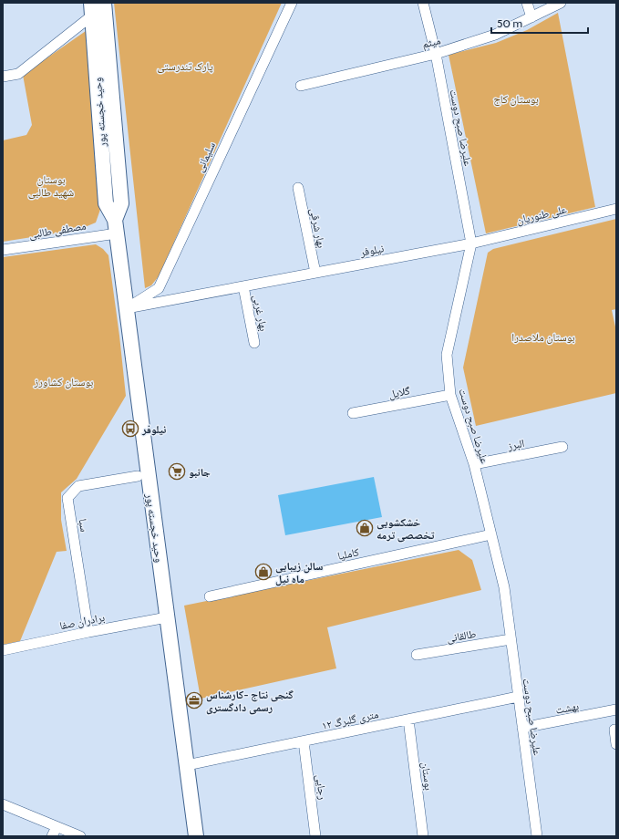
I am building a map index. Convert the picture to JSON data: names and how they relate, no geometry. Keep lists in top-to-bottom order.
{
  "streets": {
    "main road": ["وحید خجسته پور"],
    "street": [
      "میثم",
      "علیرضا صبح دوست",
      "سلیمانی",
      "علی طنوریان",
      "بهار شرقی",
      "مصطفی طالبی",
      "نیلوفر",
      "بهار غربی",
      "گلایل",
      "البرز",
      "سبا",
      "کاملیا",
      "برادران صفا",
      "طالقانی",
      "بهشت",
      "۱۲ متری گلبرگ",
      "بوستان",
      "رجایی"
    ]
  },
  "crossings": [
    ["میثم", "علیرضا صبح دوست"],
    ["وحید خجسته پور", "سلیمانی"],
    ["وحید خجسته پور", "مصطفی طالبی"],
    ["وحید خجسته پور", "نیلوفر"],
    ["وحید خجسته پور", "برادران صفا"],
    ["وحید خجسته پور", "۱۲ متری گلبرگ"],
    ["علیرضا صبح دوست", "علی طنوریان"],
    ["علیرضا صبح دوست", "نیلوفر"],
    ["علیرضا صبح دوست", "گلایل"],
    ["علیرضا صبح دوست", "البرز"],
    ["علیرضا صبح دوست", "کاملیا"],
    ["علیرضا صبح دوست", "طالقانی"],
    ["علیرضا صبح دوست", "بهشت"],
    ["علیرضا صبح دوست", "۱۲ متری گلبرگ"],
    ["سلیمانی", "نیلوفر"],
    ["علی طنوریان", "نیلوفر"],
    ["بهار شرقی", "نیلوفر"],
    ["نیلوفر", "بهار غربی"],
    ["سبا", "برادران صفا"],
    ["۱۲ متری گلبرگ", "بوستان"],
    ["۱۲ متری گلبرگ", "رجایی"]
  ],
  "parks": [
    "پارک تندرستی",
    "بوستان کاج",
    "بوستان شهید طالبی",
    "بوستان ملاصدرا",
    "بوستان کشاورز"
  ],
  "places": {
    "bus stop": ["نیلوفر"],
    "supermarket": ["جانبو"],
    "shop": ["خشکشویی تخصصی ترمه", "سالن زیبایی ماه نیل"],
    "office": ["گنجی نتاج -کارشناس رسمی دادگستری"]
  },
  "scale_bar": "50 m"
}
